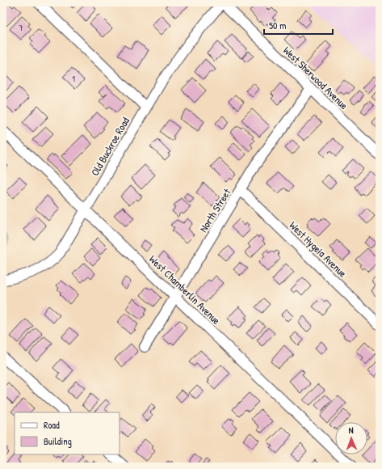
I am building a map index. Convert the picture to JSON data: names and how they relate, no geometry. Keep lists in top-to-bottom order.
{
  "streets": {
    "street": [
      "West Sherwood Avenue",
      "Old Buckroe Road",
      "North Street",
      "West Hygeia Avenue",
      "West Chamberlin Avenue"
    ]
  },
  "crossings": [
    ["West Sherwood Avenue", "Old Buckroe Road"],
    ["West Sherwood Avenue", "North Street"],
    ["Old Buckroe Road", "West Chamberlin Avenue"],
    ["North Street", "West Hygeia Avenue"],
    ["North Street", "West Chamberlin Avenue"]
  ],
  "house_numbers": ["7", "1"],
  "legend": ["Road", "Building"],
  "scale_bar": "50 m",
  "north": "top"
}
